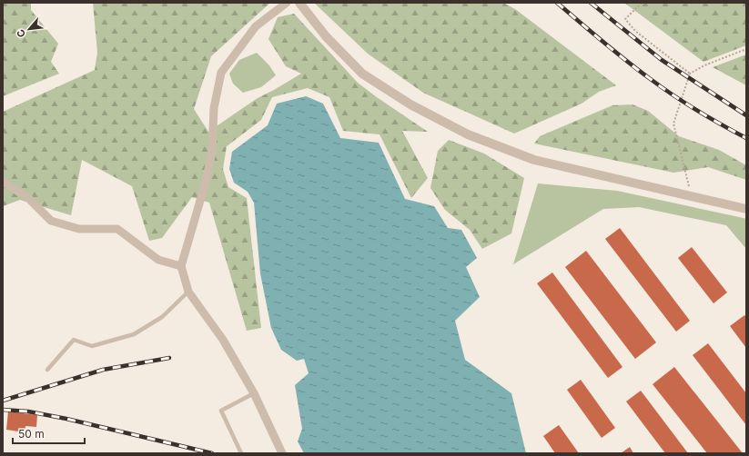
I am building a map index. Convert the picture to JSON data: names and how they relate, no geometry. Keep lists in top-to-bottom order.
{
  "scale_bar": "50 m",
  "north": "bottom left"
}
